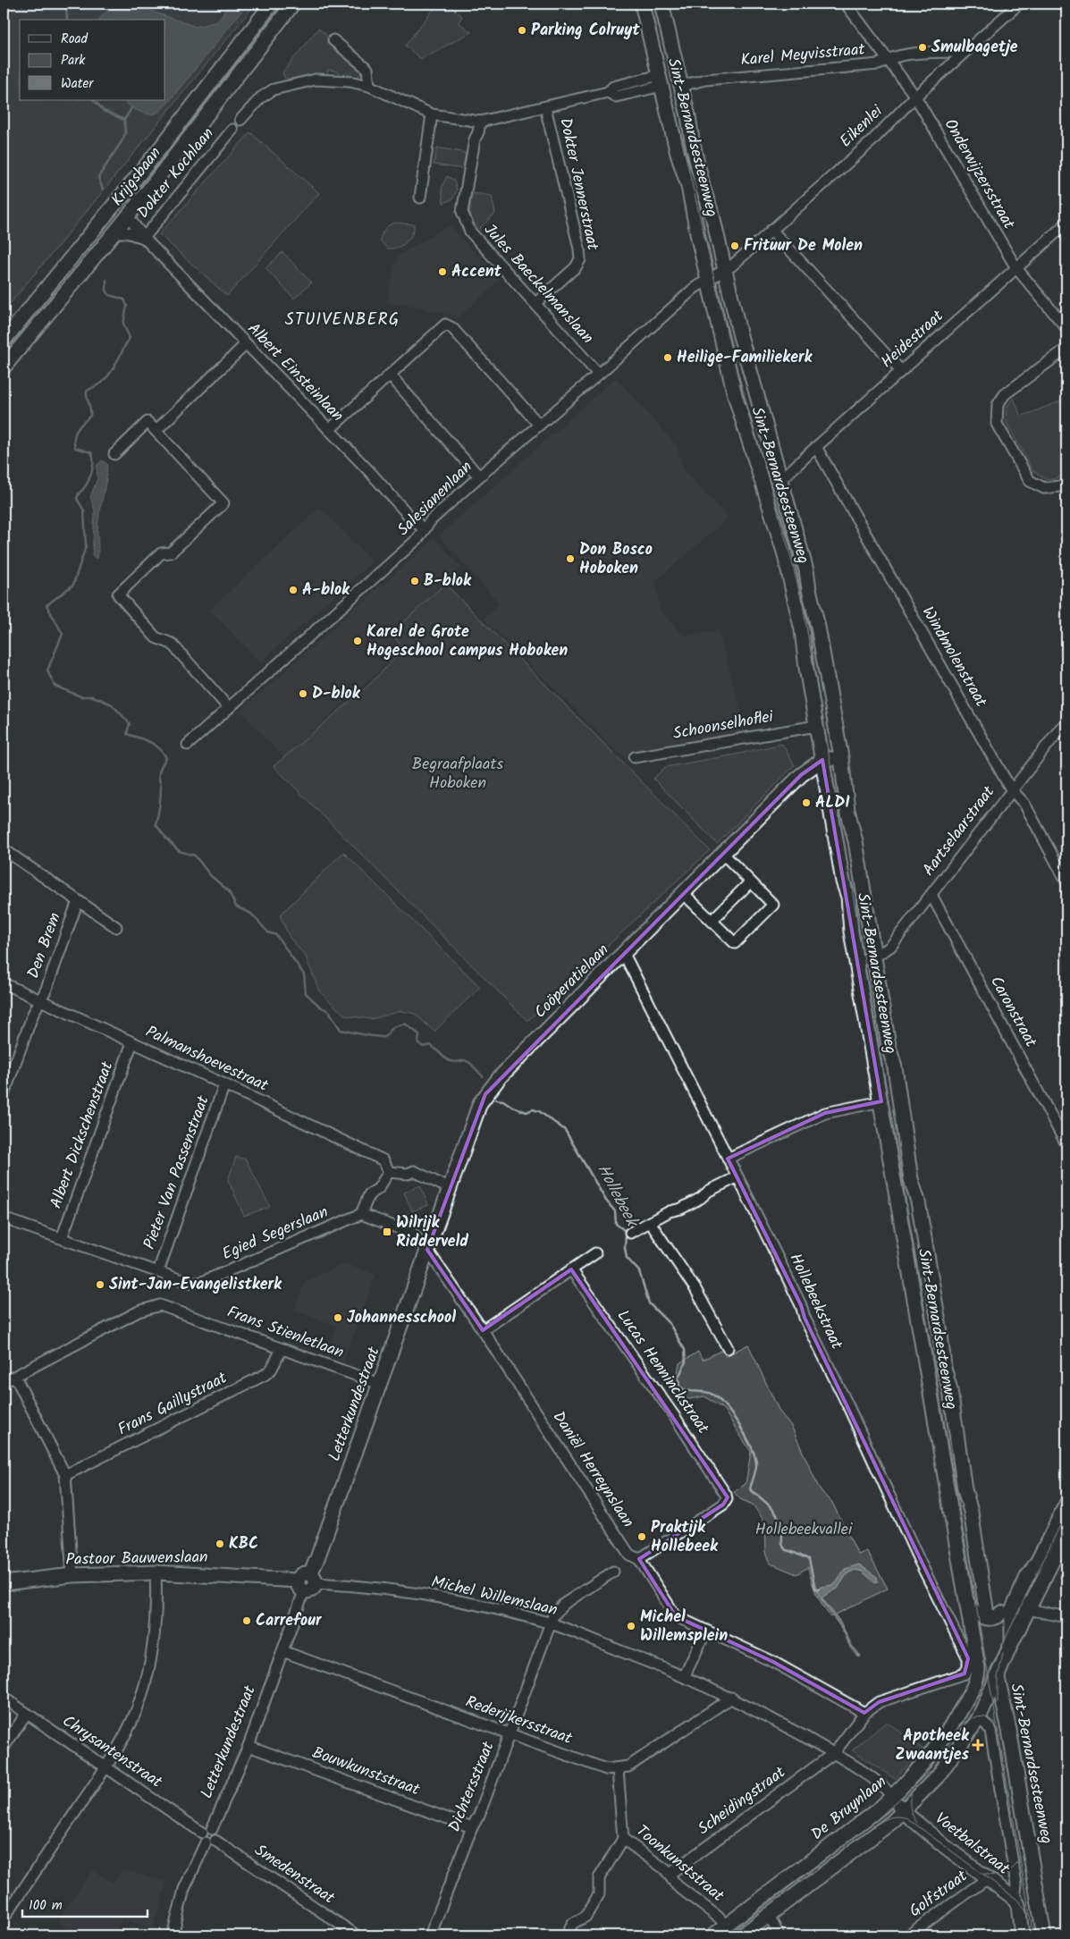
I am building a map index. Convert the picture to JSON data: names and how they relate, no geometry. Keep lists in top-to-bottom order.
{
  "streets": {
    "main road": [
      "Sint-Bernardsesteenweg",
      "Krijgsbaan",
      "Coöperatielaan",
      "Letterkundestraat",
      "Pastoor Bauwenslaan",
      "De Bruynlaan",
      "Voetbalstraat"
    ],
    "street": [
      "Karel Meyvisstraat",
      "Eikenlei",
      "Dokter Kochlaan",
      "Onderwijzersstraat",
      "Dokter Jennerstraat",
      "Jules Baeckelmanslaan",
      "Heidestraat",
      "Albert Einsteinlaan",
      "Salesianenlaan",
      "Windmolenstraat",
      "Schoonselhoflei",
      "Aartselaarstraat",
      "Den Brem",
      "Caronstraat",
      "Palmanshoevestraat",
      "Albert Dickschenstraat",
      "Pieter Van Passenstraat",
      "Egied Segerslaan",
      "Hollebeekstraat",
      "Frans Stienletlaan",
      "Lucas Henninckstraat",
      "Frans Gaillystraat",
      "Daniël Herreynslaan",
      "Michel Willemslaan",
      "Rederijkersstraat",
      "Chrysantenstraat",
      "Bouwkunststraat",
      "Dichtersstraat",
      "Scheidingstraat",
      "Toonkunststraat",
      "Smedenstraat",
      "Golfstraat"
    ]
  },
  "crossings": [
    ["Karel Meyvisstraat", "Sint-Bernardsesteenweg"],
    ["Karel Meyvisstraat", "Onderwijzersstraat"],
    ["Eikenlei", "Sint-Bernardsesteenweg"],
    ["Eikenlei", "Onderwijzersstraat"],
    ["Sint-Bernardsesteenweg", "Heidestraat"],
    ["Sint-Bernardsesteenweg", "Salesianenlaan"],
    ["Sint-Bernardsesteenweg", "Schoonselhoflei"],
    ["Sint-Bernardsesteenweg", "Aartselaarstraat"],
    ["Sint-Bernardsesteenweg", "Coöperatielaan"],
    ["Sint-Bernardsesteenweg", "De Bruynlaan"],
    ["Dokter Kochlaan", "Albert Einsteinlaan"],
    ["Onderwijzersstraat", "Heidestraat"],
    ["Krijgsbaan", "Albert Einsteinlaan"],
    ["Dokter Jennerstraat", "Jules Baeckelmanslaan"],
    ["Jules Baeckelmanslaan", "Salesianenlaan"],
    ["Heidestraat", "Windmolenstraat"],
    ["Albert Einsteinlaan", "Salesianenlaan"],
    ["Windmolenstraat", "Aartselaarstraat"],
    ["Aartselaarstraat", "Caronstraat"],
    ["Den Brem", "Palmanshoevestraat"],
    ["Coöperatielaan", "Hollebeekstraat"],
    ["Coöperatielaan", "Letterkundestraat"],
    ["Palmanshoevestraat", "Albert Dickschenstraat"],
    ["Palmanshoevestraat", "Pieter Van Passenstraat"],
    ["Pieter Van Passenstraat", "Egied Segerslaan"],
    ["Egied Segerslaan", "Daniël Herreynslaan"],
    ["Hollebeekstraat", "Scheidingstraat"],
    ["Frans Stienletlaan", "Frans Gaillystraat"],
    ["Frans Stienletlaan", "Letterkundestraat"],
    ["Lucas Henninckstraat", "Daniël Herreynslaan"],
    ["Letterkundestraat", "Daniël Herreynslaan"],
    ["Letterkundestraat", "Pastoor Bauwenslaan"],
    ["Letterkundestraat", "Michel Willemslaan"],
    ["Letterkundestraat", "Rederijkersstraat"],
    ["Letterkundestraat", "Chrysantenstraat"],
    ["Letterkundestraat", "Bouwkunststraat"],
    ["Daniël Herreynslaan", "Scheidingstraat"],
    ["Michel Willemslaan", "Dichtersstraat"],
    ["Michel Willemslaan", "Scheidingstraat"],
    ["Michel Willemslaan", "De Bruynlaan"],
    ["Michel Willemslaan", "Voetbalstraat"],
    ["Rederijkersstraat", "Dichtersstraat"],
    ["Rederijkersstraat", "Toonkunststraat"],
    ["Bouwkunststraat", "Dichtersstraat"],
    ["Scheidingstraat", "Toonkunststraat"],
    ["De Bruynlaan", "Voetbalstraat"],
    ["De Bruynlaan", "Toonkunststraat"],
    ["Voetbalstraat", "Golfstraat"]
  ],
  "districts": ["STUIVENBERG"],
  "water": ["Hollebeek"],
  "parks": ["Begraafplaats Hoboken", "Hollebeekvallei"],
  "places": {
    "other": [
      "Parking Colruyt",
      "Smulbagetje",
      "Frituur De Molen",
      "Accent",
      "Heilige-Familiekerk",
      "Don Bosco Hoboken",
      "B-blok",
      "A-blok",
      "Karel de Grote Hogeschool campus Hoboken",
      "D-blok",
      "ALDI",
      "Sint-Jan-Evangelistkerk",
      "Johannesschool",
      "Praktijk Hollebeek",
      "KBC",
      "Carrefour",
      "Michel Willemsplein"
    ],
    "transit": ["Wilrijk Ridderveld"],
    "health": ["Apotheek Zwaantjes"]
  },
  "legend": ["Road", "Park", "Water"],
  "scale_bar": "100 m"
}
